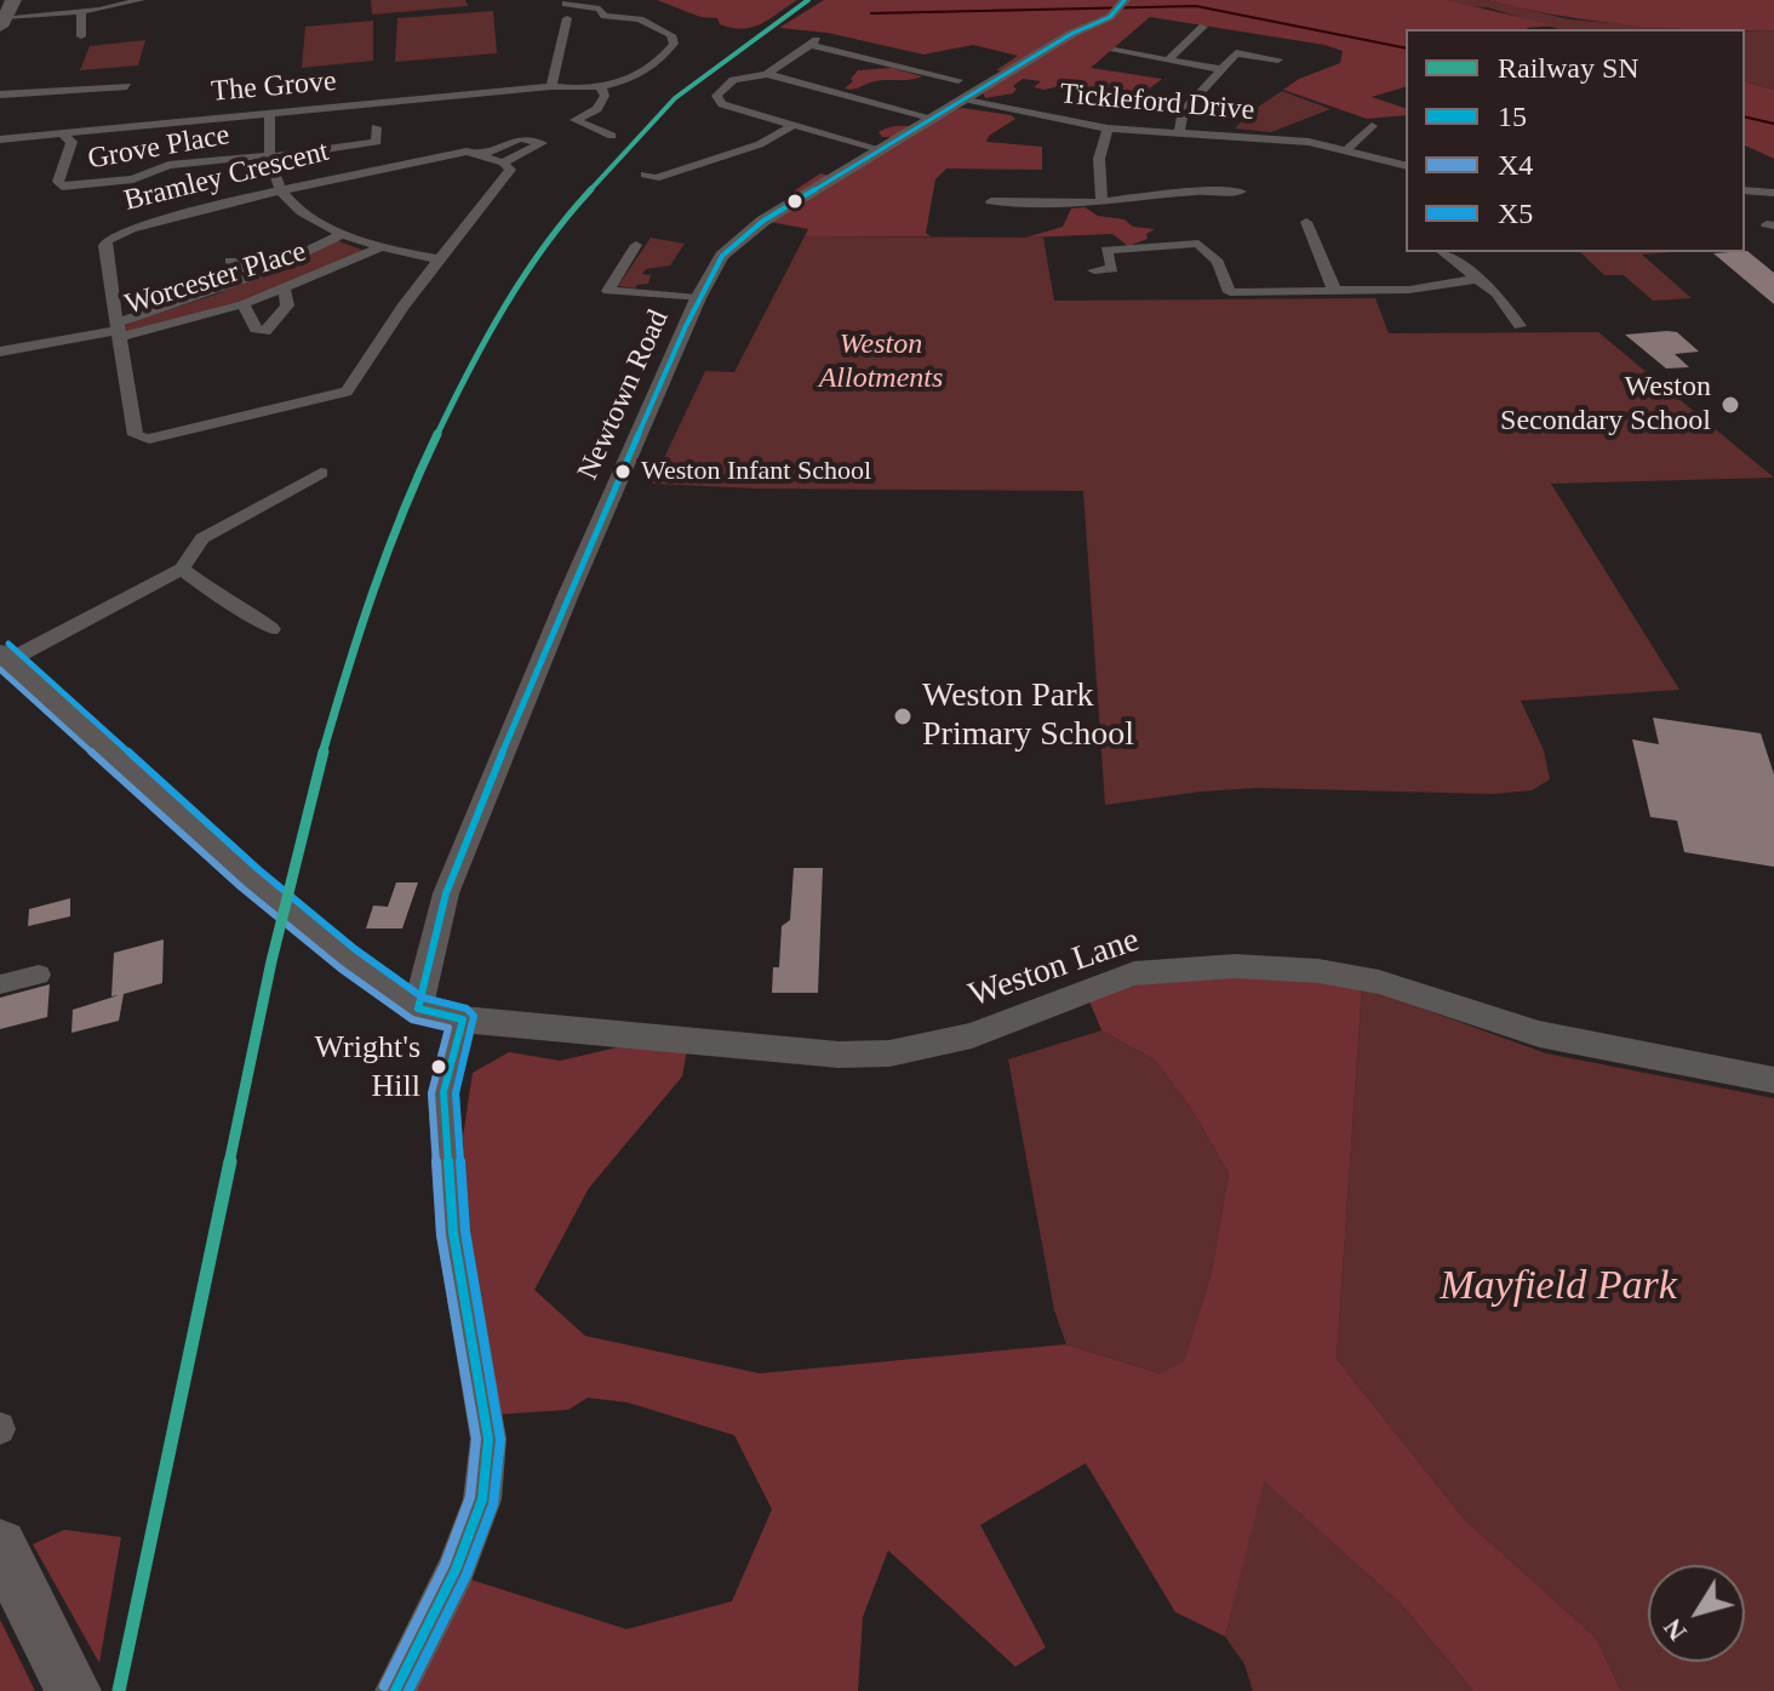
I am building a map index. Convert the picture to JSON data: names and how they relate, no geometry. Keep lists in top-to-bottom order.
{
  "streets": {
    "street": [
      "The Grove",
      "Tickleford Drive",
      "Grove Place",
      "Bramley Crescent",
      "Worcester Place",
      "Newtown Road",
      "Weston Lane"
    ]
  },
  "crossings": [
    ["The Grove", "Grove Place"],
    ["Tickleford Drive", "Newtown Road"],
    ["Bramley Crescent", "Worcester Place"],
    ["Newtown Road", "Weston Lane"]
  ],
  "parks": ["Weston Allotments", "Mayfield Park"],
  "places": [
    "Weston Secondary School",
    "Weston Infant School",
    "Weston Park Primary School",
    "Wright's Hill"
  ],
  "lines": [
    "rail line SN",
    "transit line 15",
    "transit line X5",
    "transit line X4"
  ],
  "legend": [
    "Railway SN",
    "15",
    "X4",
    "X5"
  ],
  "north": "bottom left"
}
